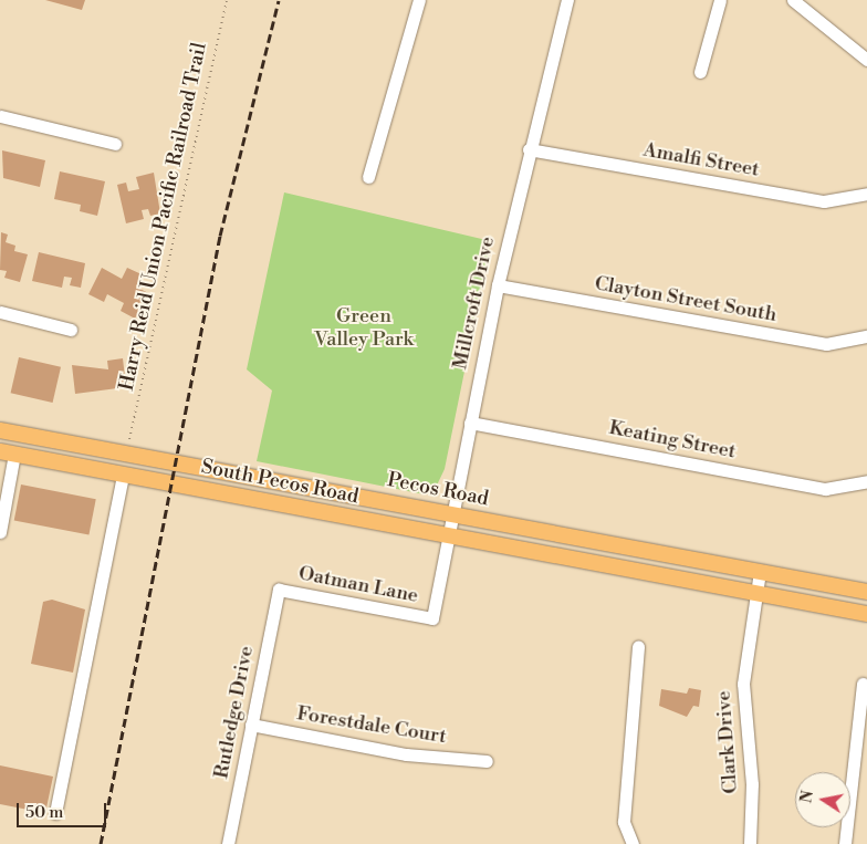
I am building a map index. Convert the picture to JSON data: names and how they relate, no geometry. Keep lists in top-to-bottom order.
{
  "streets": {
    "main road": ["South Pecos Road", "Pecos Road"],
    "street": [
      "Amalfi Street",
      "Clayton Street South",
      "Millcroft Drive",
      "Keating Street",
      "Oatman Lane",
      "Rutledge Drive",
      "Forestdale Court",
      "Clark Drive"
    ],
    "path": ["Harry Reid Union Pacific Railroad Trail"]
  },
  "crossings": [
    ["Amalfi Street", "Millcroft Drive"],
    ["Clayton Street South", "Millcroft Drive"],
    ["Millcroft Drive", "Keating Street"],
    ["Millcroft Drive", "South Pecos Road"],
    ["Millcroft Drive", "Pecos Road"],
    ["Millcroft Drive", "Oatman Lane"],
    ["South Pecos Road", "Clark Drive"],
    ["Pecos Road", "Clark Drive"],
    ["Oatman Lane", "Rutledge Drive"],
    ["Rutledge Drive", "Forestdale Court"]
  ],
  "parks": ["Green Valley Park"],
  "scale_bar": "50 m",
  "north": "left"
}
